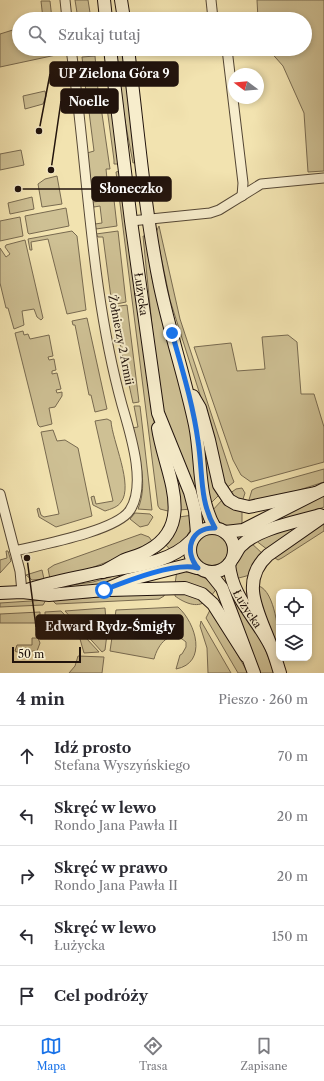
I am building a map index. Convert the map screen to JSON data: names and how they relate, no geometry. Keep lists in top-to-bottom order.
{
  "streets": {
    "main road": ["Łużycka"],
    "street": ["Żołnierzy 2 Armii"]
  },
  "places": [
    "UP Zielona Góra 9",
    "Noelle",
    "Słoneczko",
    "Edward Rydz-Śmigły"
  ],
  "scale_bar": "50 m",
  "north": "left",
  "page": {
    "search": "Szukaj tutaj",
    "scale": "50 m",
    "heading": ["4 min", "Pieszo · 260 m"],
    "list": [
      ["Idź prosto", "Stefana Wyszyńskiego", "70 m"],
      ["Skręć w lewo", "Rondo Jana Pawła II", "20 m"],
      ["Skręć w prawo", "Rondo Jana Pawła II", "20 m"],
      ["Skręć w lewo", "Łużycka", "150 m"],
      "Cel podróży"
    ],
    "nav": ["Mapa", "Trasa", "Zapisane"]
  }
}
